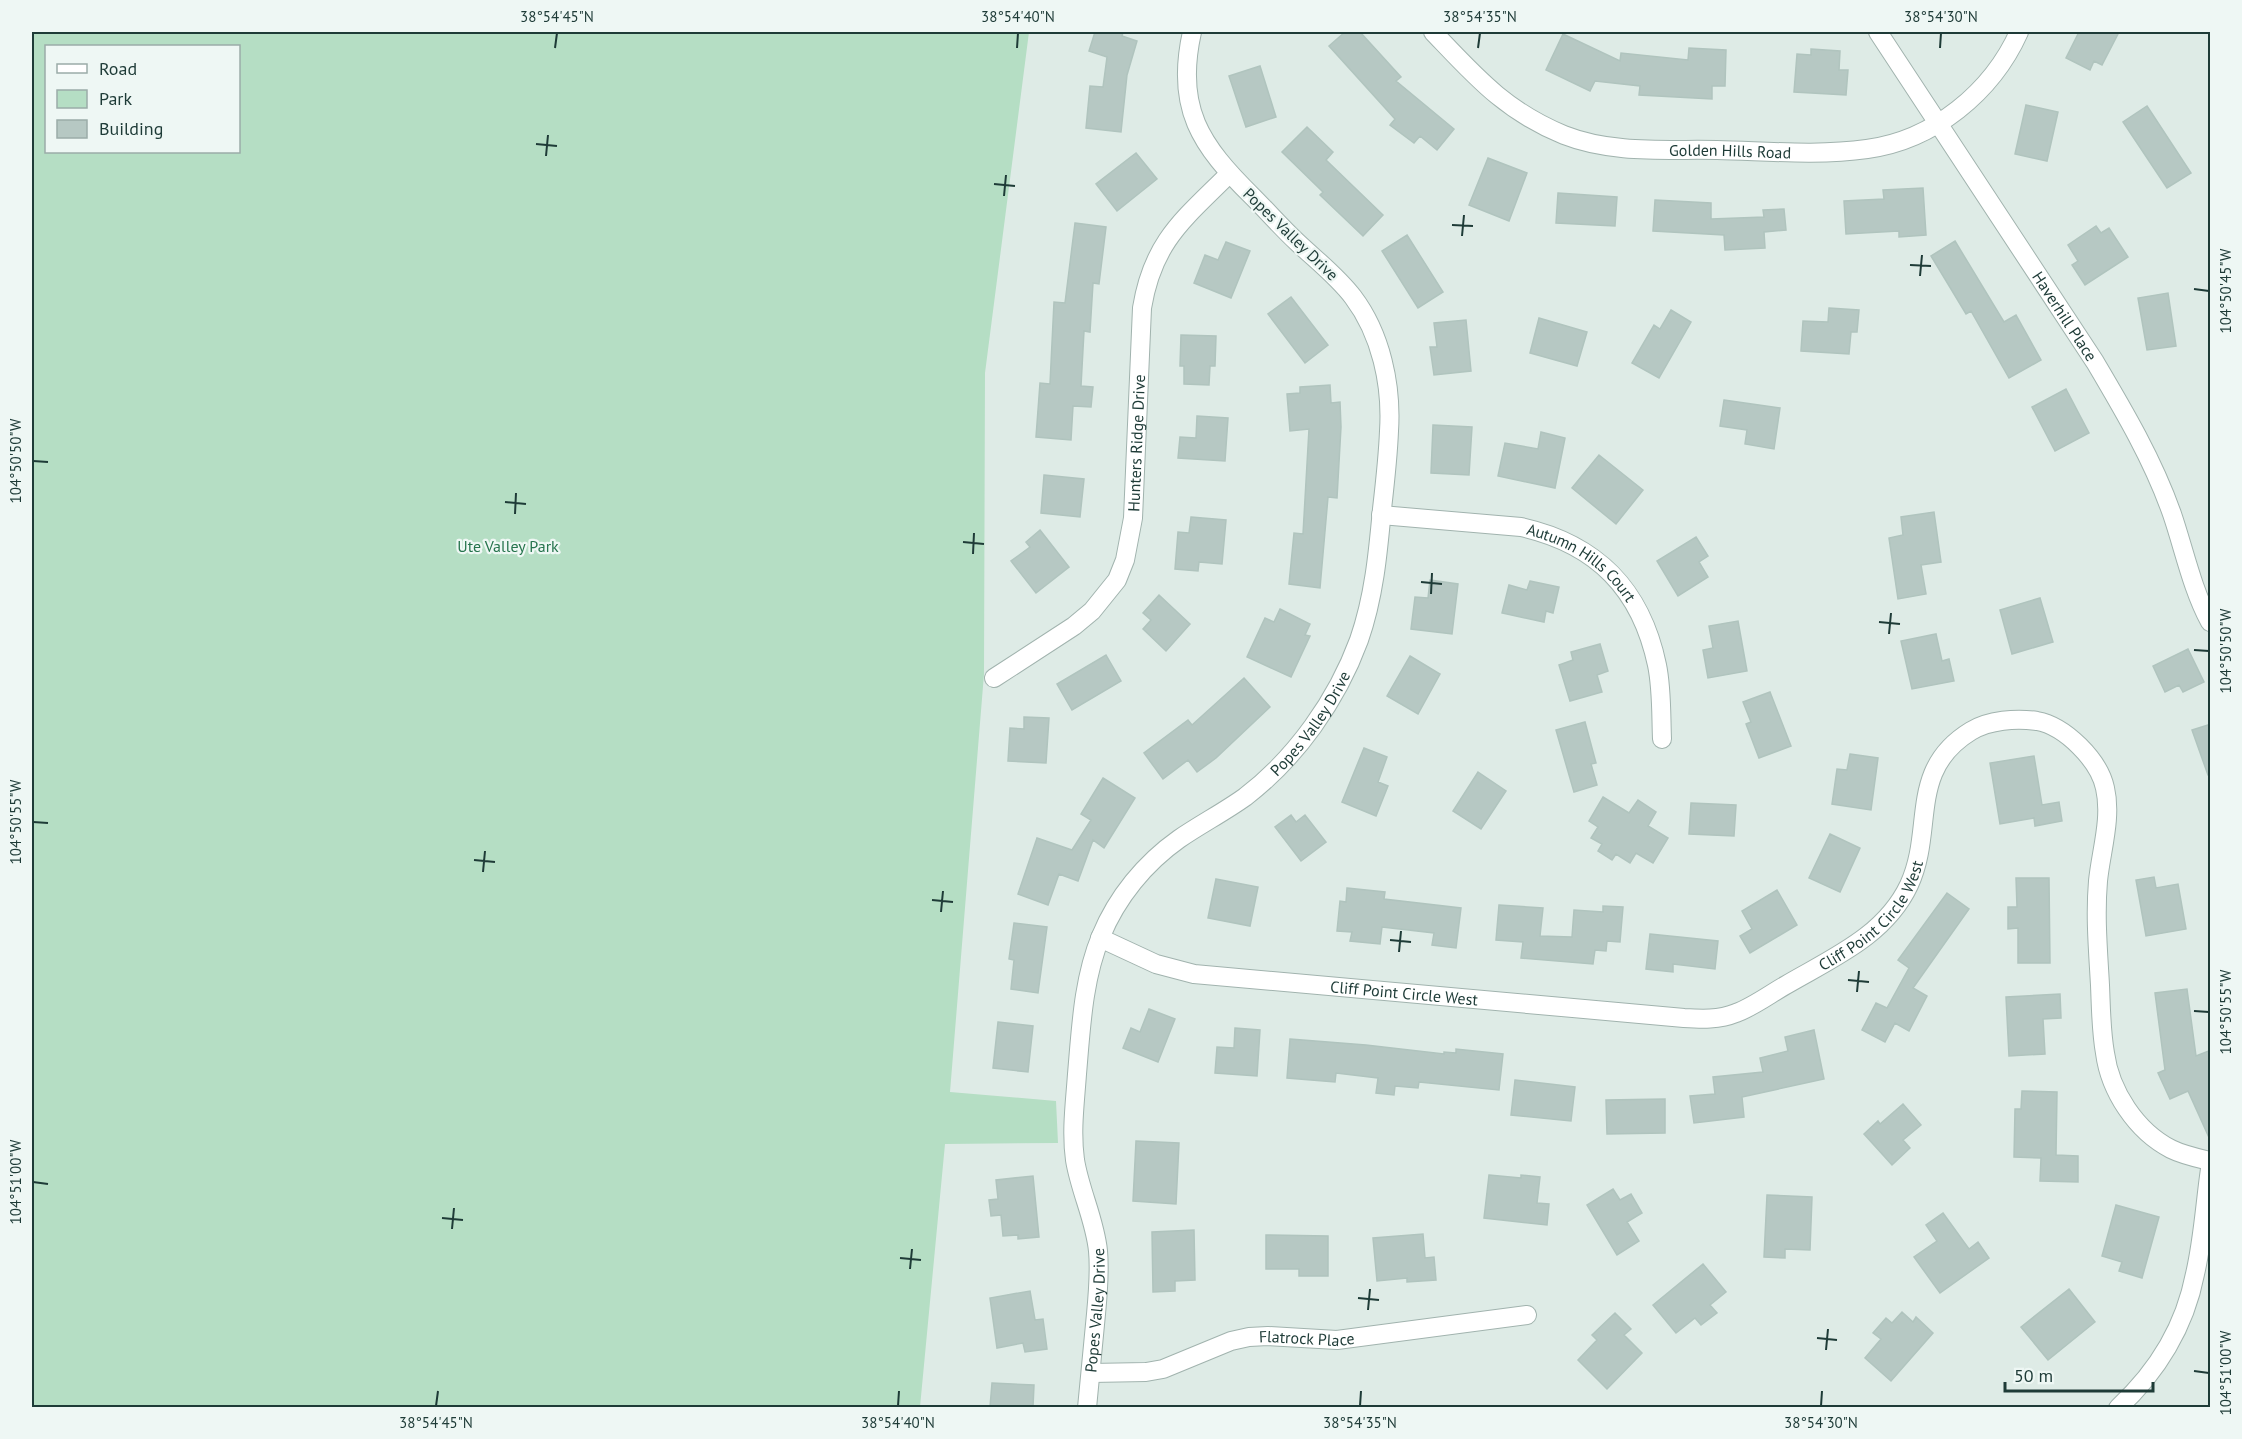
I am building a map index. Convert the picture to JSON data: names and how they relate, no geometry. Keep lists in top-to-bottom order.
{
  "streets": {
    "street": [
      "Golden Hills Road",
      "Popes Valley Drive",
      "Haverhill Place",
      "Hunters Ridge Drive",
      "Autumn Hills Court",
      "Cliff Point Circle West",
      "Flatrock Place"
    ]
  },
  "crossings": [
    ["Golden Hills Road", "Haverhill Place"],
    ["Popes Valley Drive", "Hunters Ridge Drive"],
    ["Popes Valley Drive", "Autumn Hills Court"],
    ["Popes Valley Drive", "Cliff Point Circle West"],
    ["Popes Valley Drive", "Flatrock Place"]
  ],
  "parks": ["Ute Valley Park"],
  "legend": ["Road", "Park", "Building"],
  "scale_bar": "50 m",
  "coordinates": [
    "38°54'45\"N",
    "38°54'40\"N",
    "38°54'35\"N",
    "38°54'30\"N",
    "104°50'45\"W",
    "104°50'50\"W",
    "104°50'55\"W",
    "104°51'00\"W"
  ]
}
